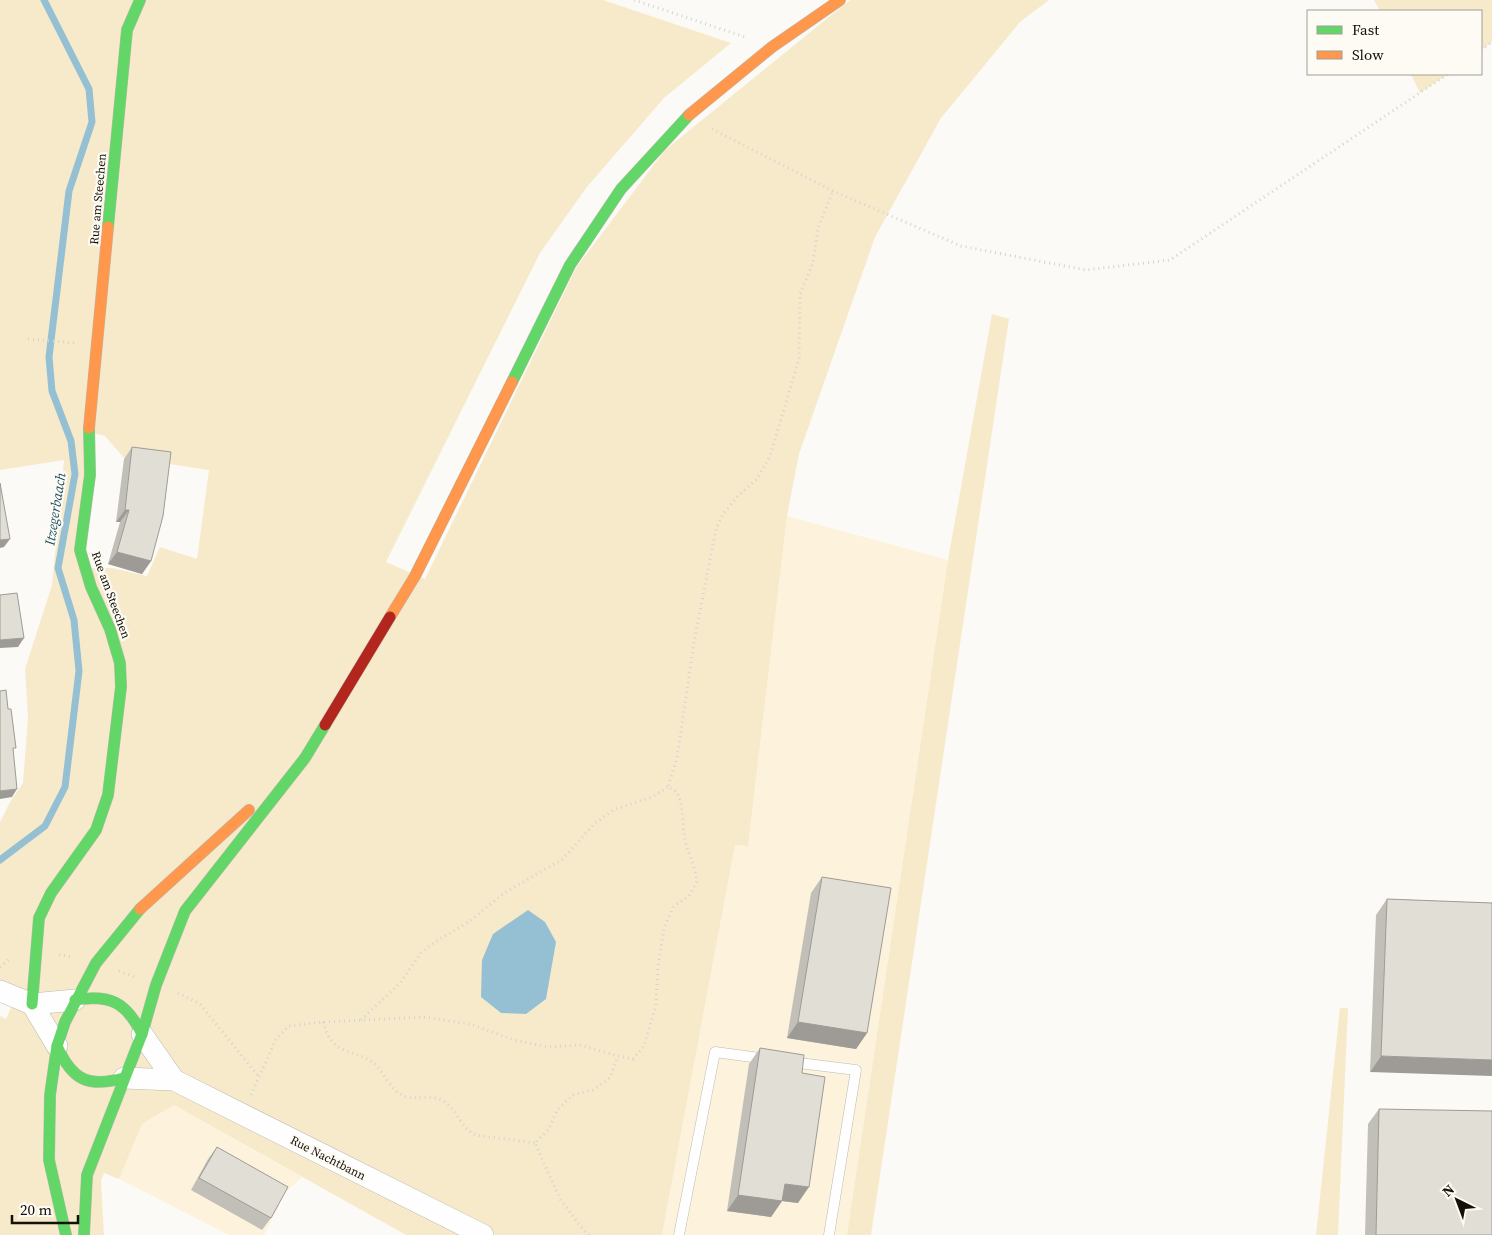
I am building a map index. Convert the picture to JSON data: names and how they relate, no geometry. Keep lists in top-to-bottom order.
{
  "streets": {
    "main road": ["Rue am Steechen"],
    "street": ["Rue Nachtbann"]
  },
  "water": ["Itzegerbaach"],
  "legend": ["Fast", "Slow"],
  "scale_bar": "20 m",
  "north": "top left"
}
